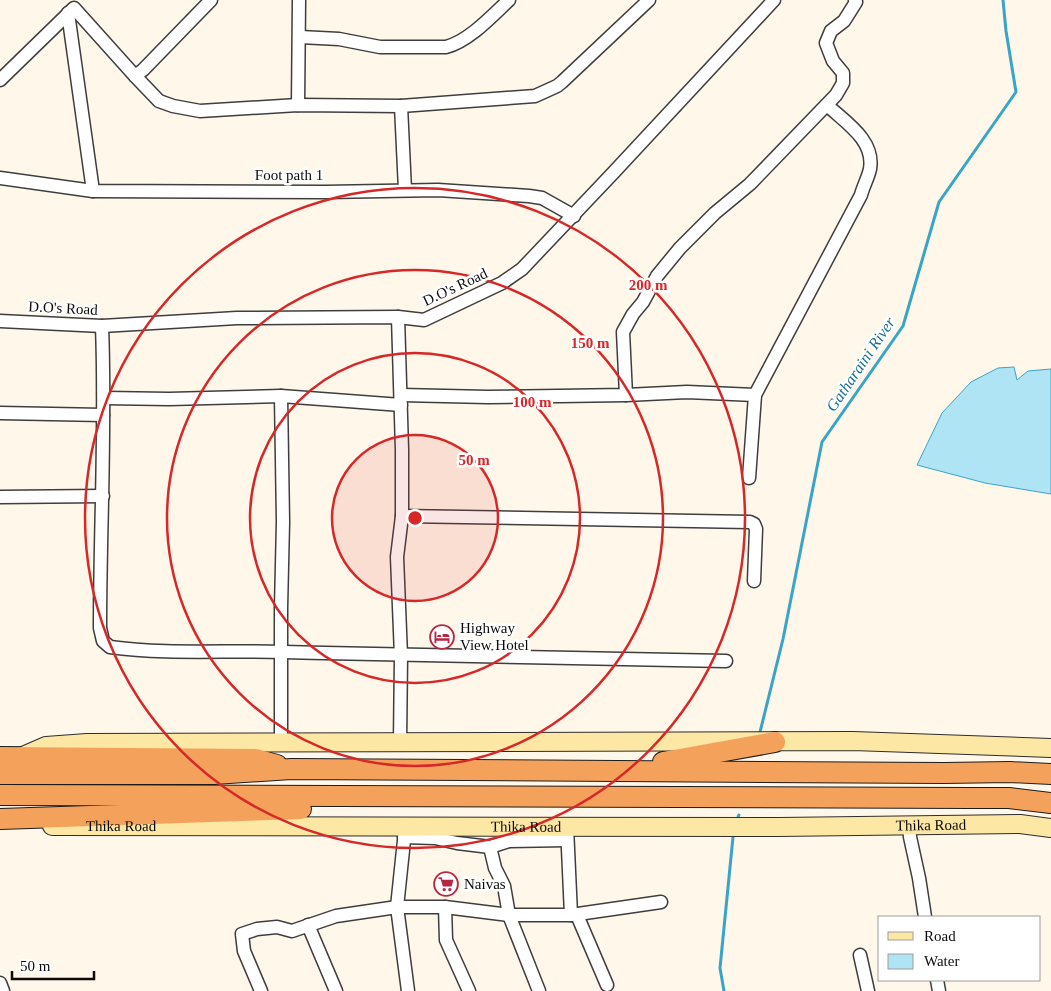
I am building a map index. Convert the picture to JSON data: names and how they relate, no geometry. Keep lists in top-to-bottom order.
{
  "streets": {
    "highway": ["Thika Road"],
    "street": ["Foot path 1", "D.O's Road"]
  },
  "crossings": [
    ["Foot path 1", "D.O's Road"]
  ],
  "water": ["Gatharaini River"],
  "places": {
    "hotel": ["Highway View Hotel"],
    "supermarket": ["Naivas"]
  },
  "legend": ["Road", "Water"],
  "scale_bar": "50 m",
  "rings": [
    "200 m",
    "150 m",
    "100 m",
    "50 m"
  ]
}
